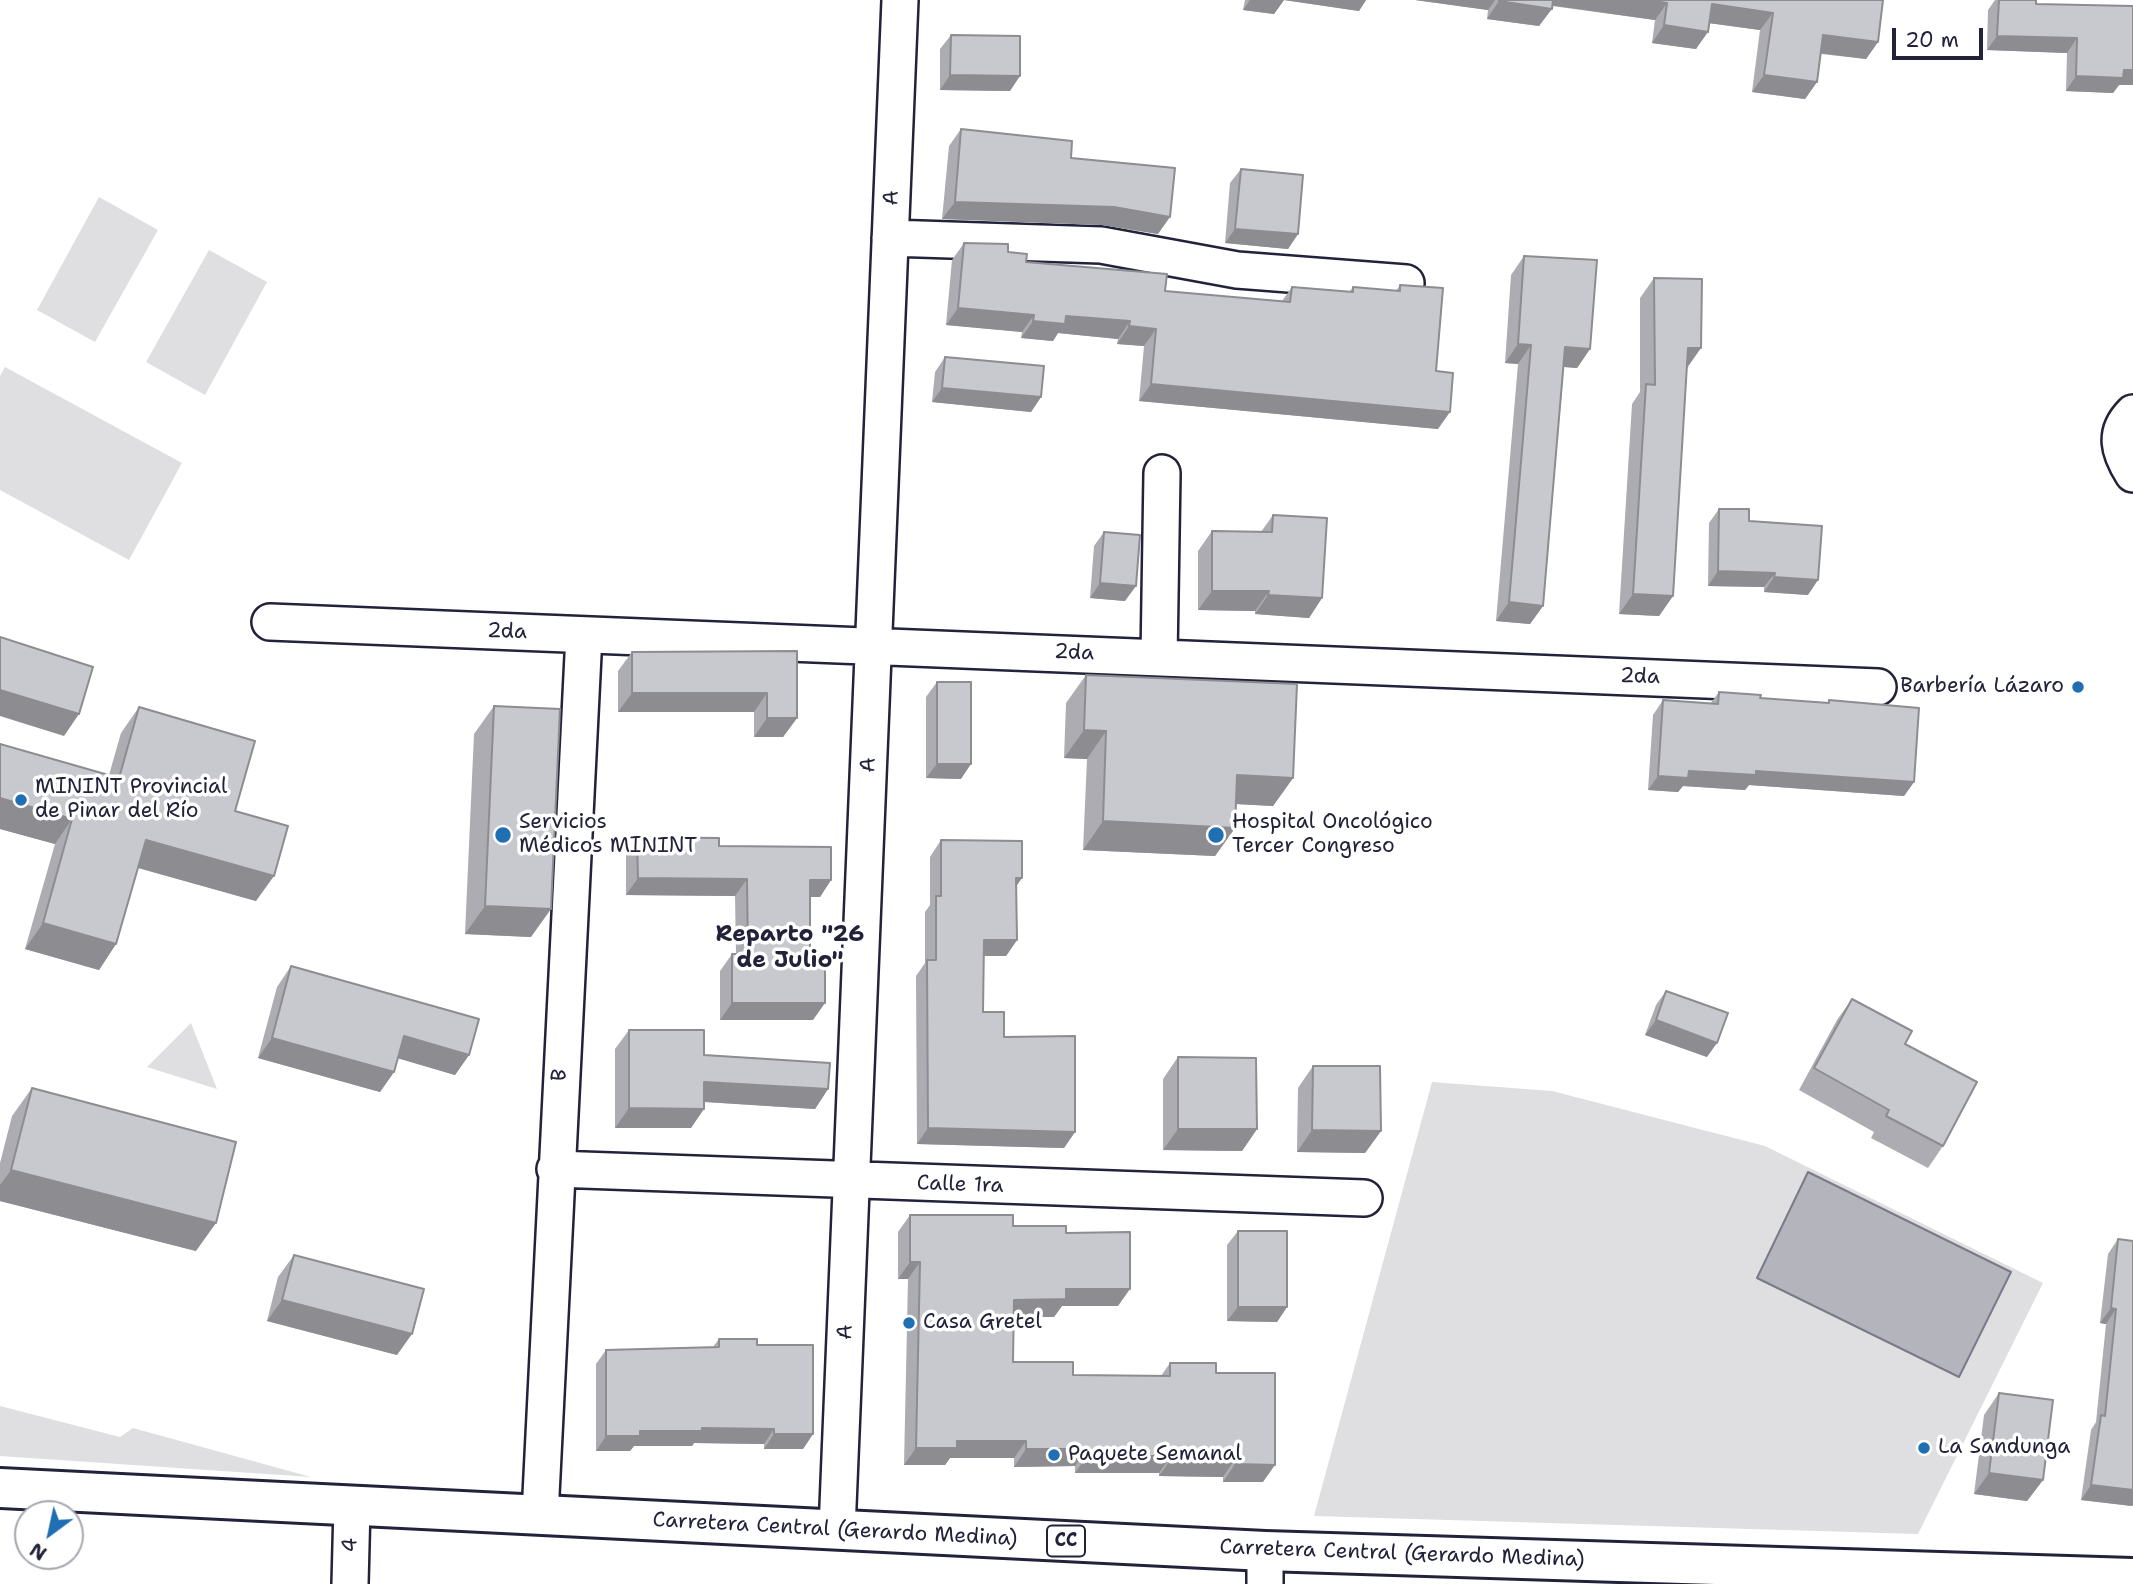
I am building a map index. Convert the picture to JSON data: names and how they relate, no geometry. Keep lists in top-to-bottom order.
{
  "streets": {
    "main road": ["Carretera Central (Gerardo Medina)", "CC"],
    "street": [
      "A",
      "2da",
      "B",
      "Calle 1ra",
      "4"
    ]
  },
  "crossings": [
    ["A", "2da"],
    ["A", "Calle 1ra"],
    ["A", "Carretera Central (Gerardo Medina)"],
    ["2da", "B"],
    ["B", "Calle 1ra"],
    ["B", "Carretera Central (Gerardo Medina)"],
    ["Carretera Central (Gerardo Medina)", "4"]
  ],
  "districts": ["Reparto \"26 de Julio\""],
  "places": [
    "Barbería Lázaro",
    "MININT Provincial de Pinar del Río",
    "Servicios Médicos MININT",
    "Hospital Oncológico Tercer Congreso",
    "Casa Gretel",
    "La Sandunga",
    "Paquete Semanal"
  ],
  "scale_bar": "20 m",
  "north": "bottom left"
}
